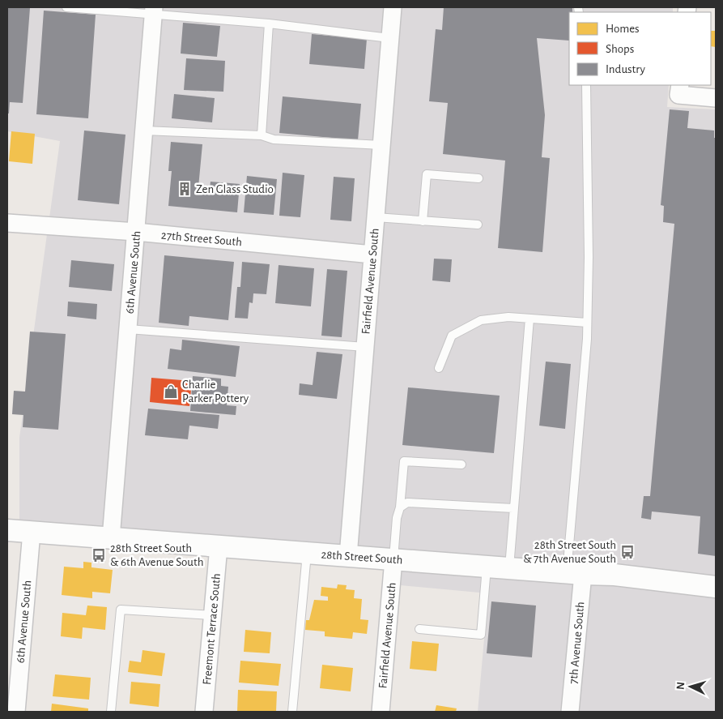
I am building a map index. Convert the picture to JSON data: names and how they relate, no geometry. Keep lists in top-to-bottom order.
{
  "streets": {
    "street": [
      "27th Street South",
      "6th Avenue South",
      "Fairfield Avenue South",
      "28th Street South",
      "Freemont Terrace South",
      "7th Avenue South"
    ]
  },
  "crossings": [
    ["27th Street South", "6th Avenue South"],
    ["27th Street South", "Fairfield Avenue South"],
    ["6th Avenue South", "28th Street South"],
    ["Fairfield Avenue South", "28th Street South"],
    ["28th Street South", "Freemont Terrace South"],
    ["28th Street South", "7th Avenue South"]
  ],
  "places": {
    "building": ["Zen Glass Studio"],
    "shop": ["Charlie Parker Pottery"],
    "bus stop": ["28th Street South & 7th Avenue South", "28th Street South & 6th Avenue South"]
  },
  "legend": ["Homes", "Shops", "Industry"],
  "north": "left"
}
